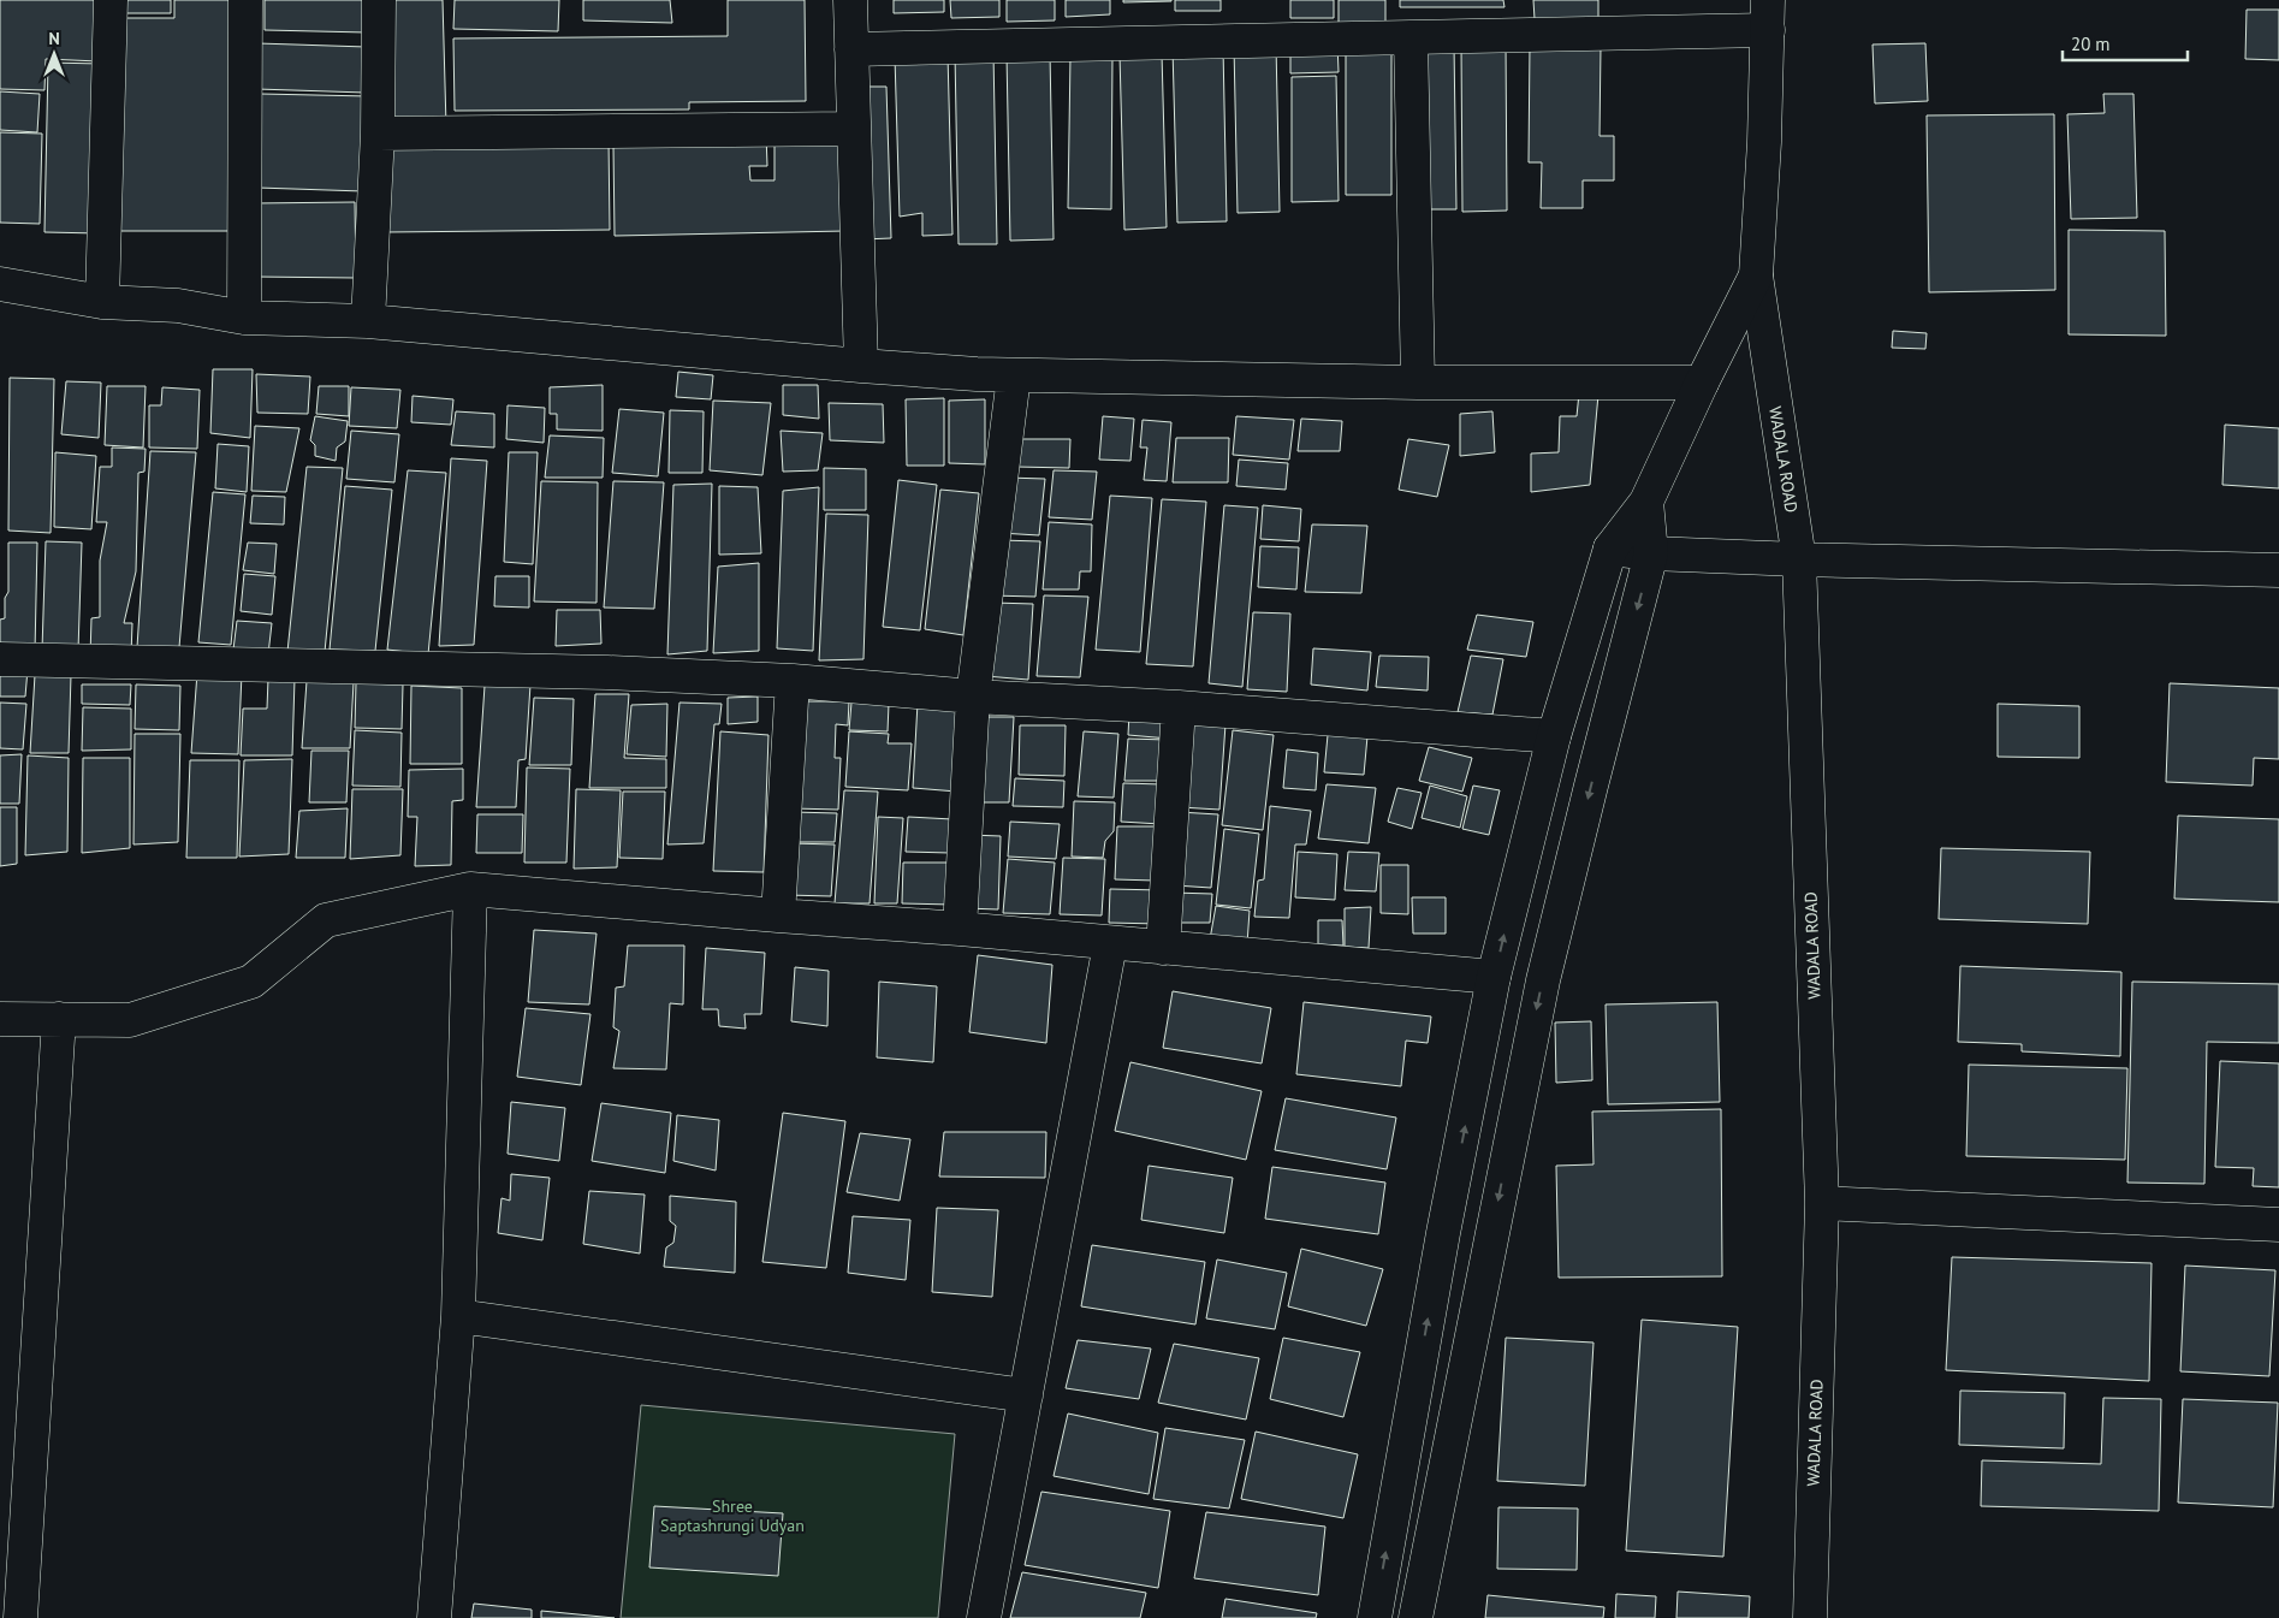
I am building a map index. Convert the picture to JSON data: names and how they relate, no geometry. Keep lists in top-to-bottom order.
{
  "streets": {
    "street": ["WADALA ROAD"]
  },
  "parks": ["Shree Saptashrungi Udyan"],
  "scale_bar": "20 m",
  "north": "top"
}
